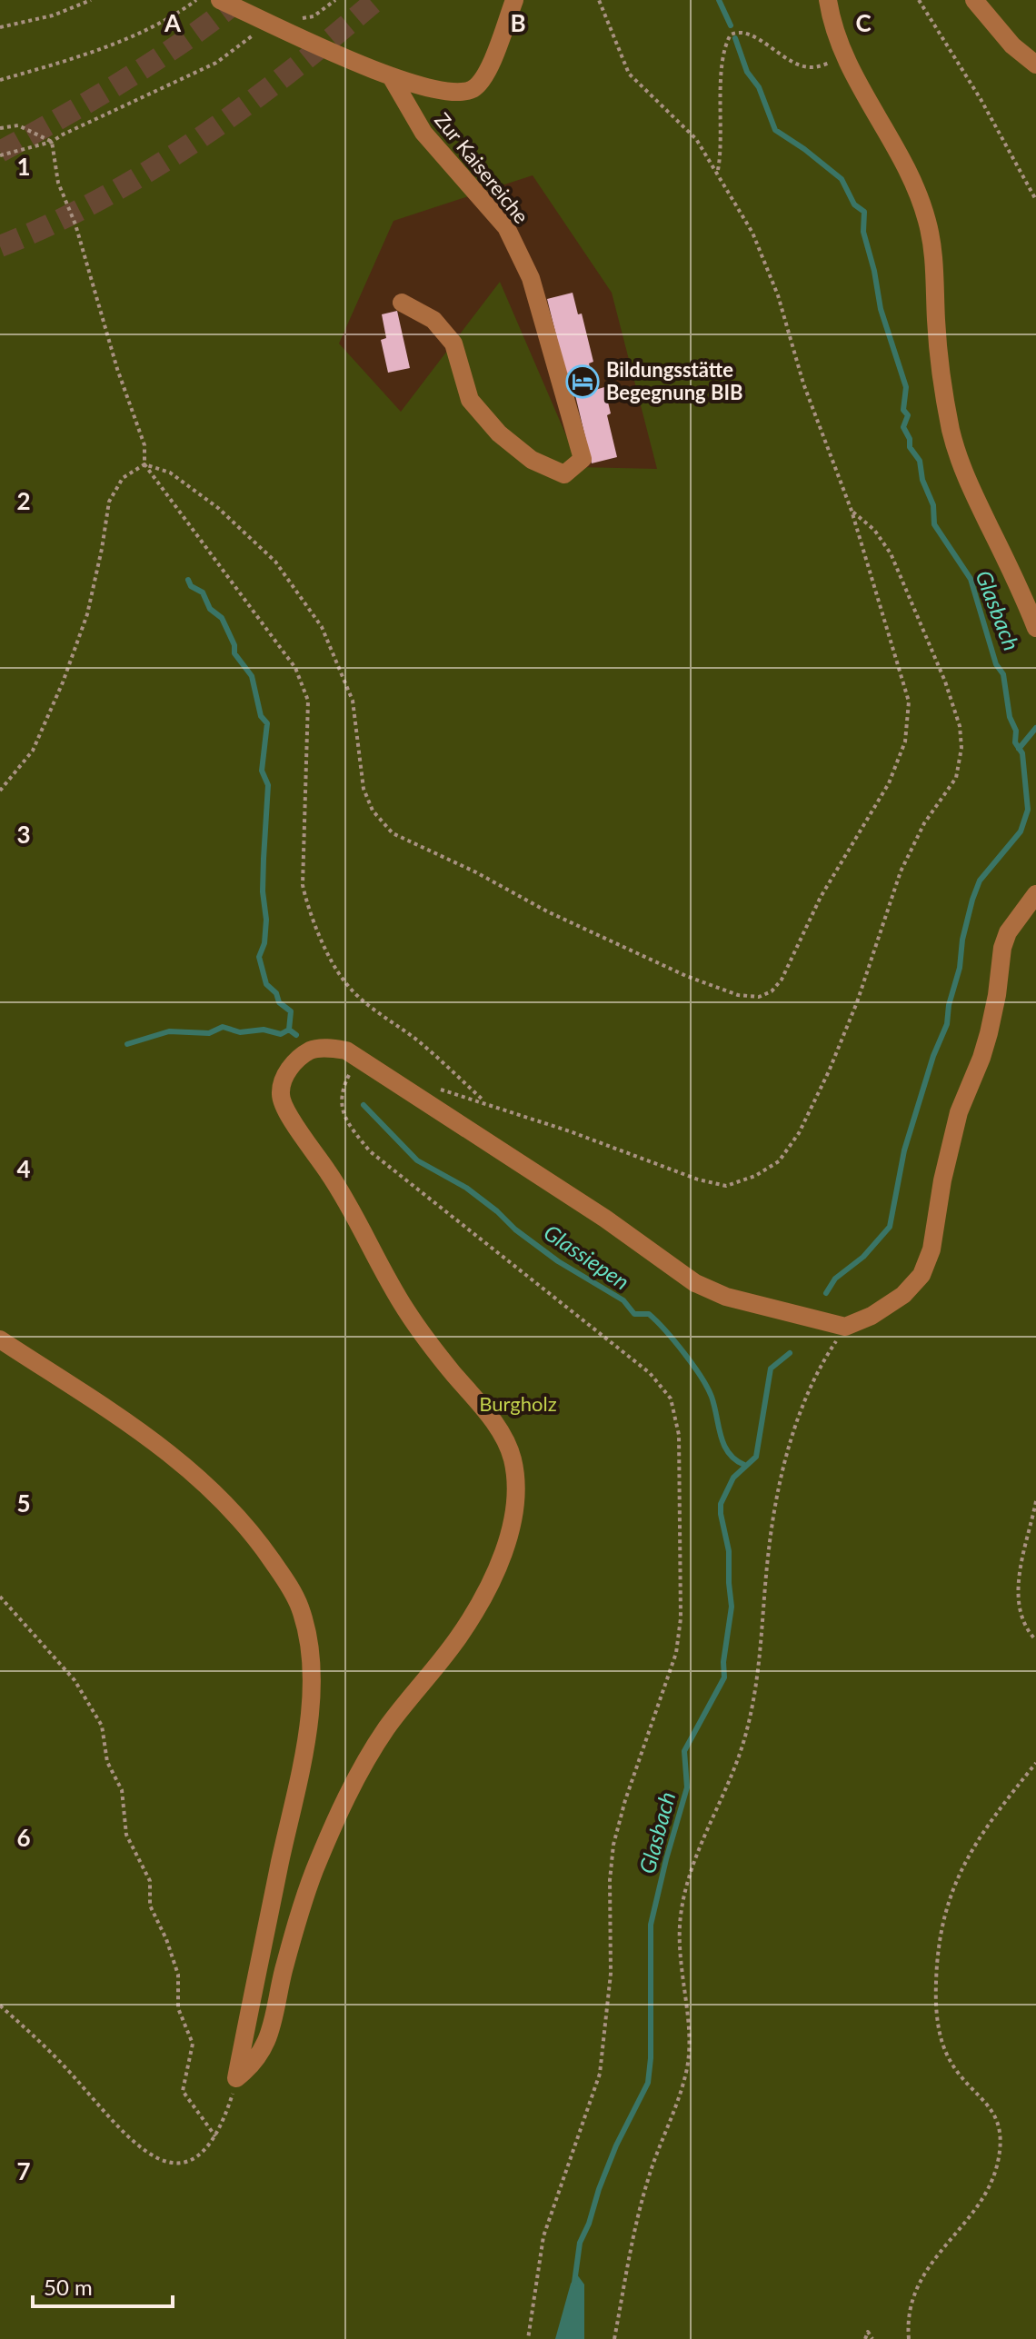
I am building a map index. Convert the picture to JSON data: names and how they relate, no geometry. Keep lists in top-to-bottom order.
{
  "streets": {
    "lane": ["Zur Kaisereiche"]
  },
  "water": ["Glasbach", "Glassiepen"],
  "parks": ["Burgholz"],
  "places": {
    "hotel": ["Bildungsstätte Begegnung BIB"]
  },
  "scale_bar": "50 m",
  "grid": {
    "columns": ["A", "B", "C"],
    "rows": [
      "1",
      "2",
      "3",
      "4",
      "5",
      "6",
      "7"
    ]
  }
}
